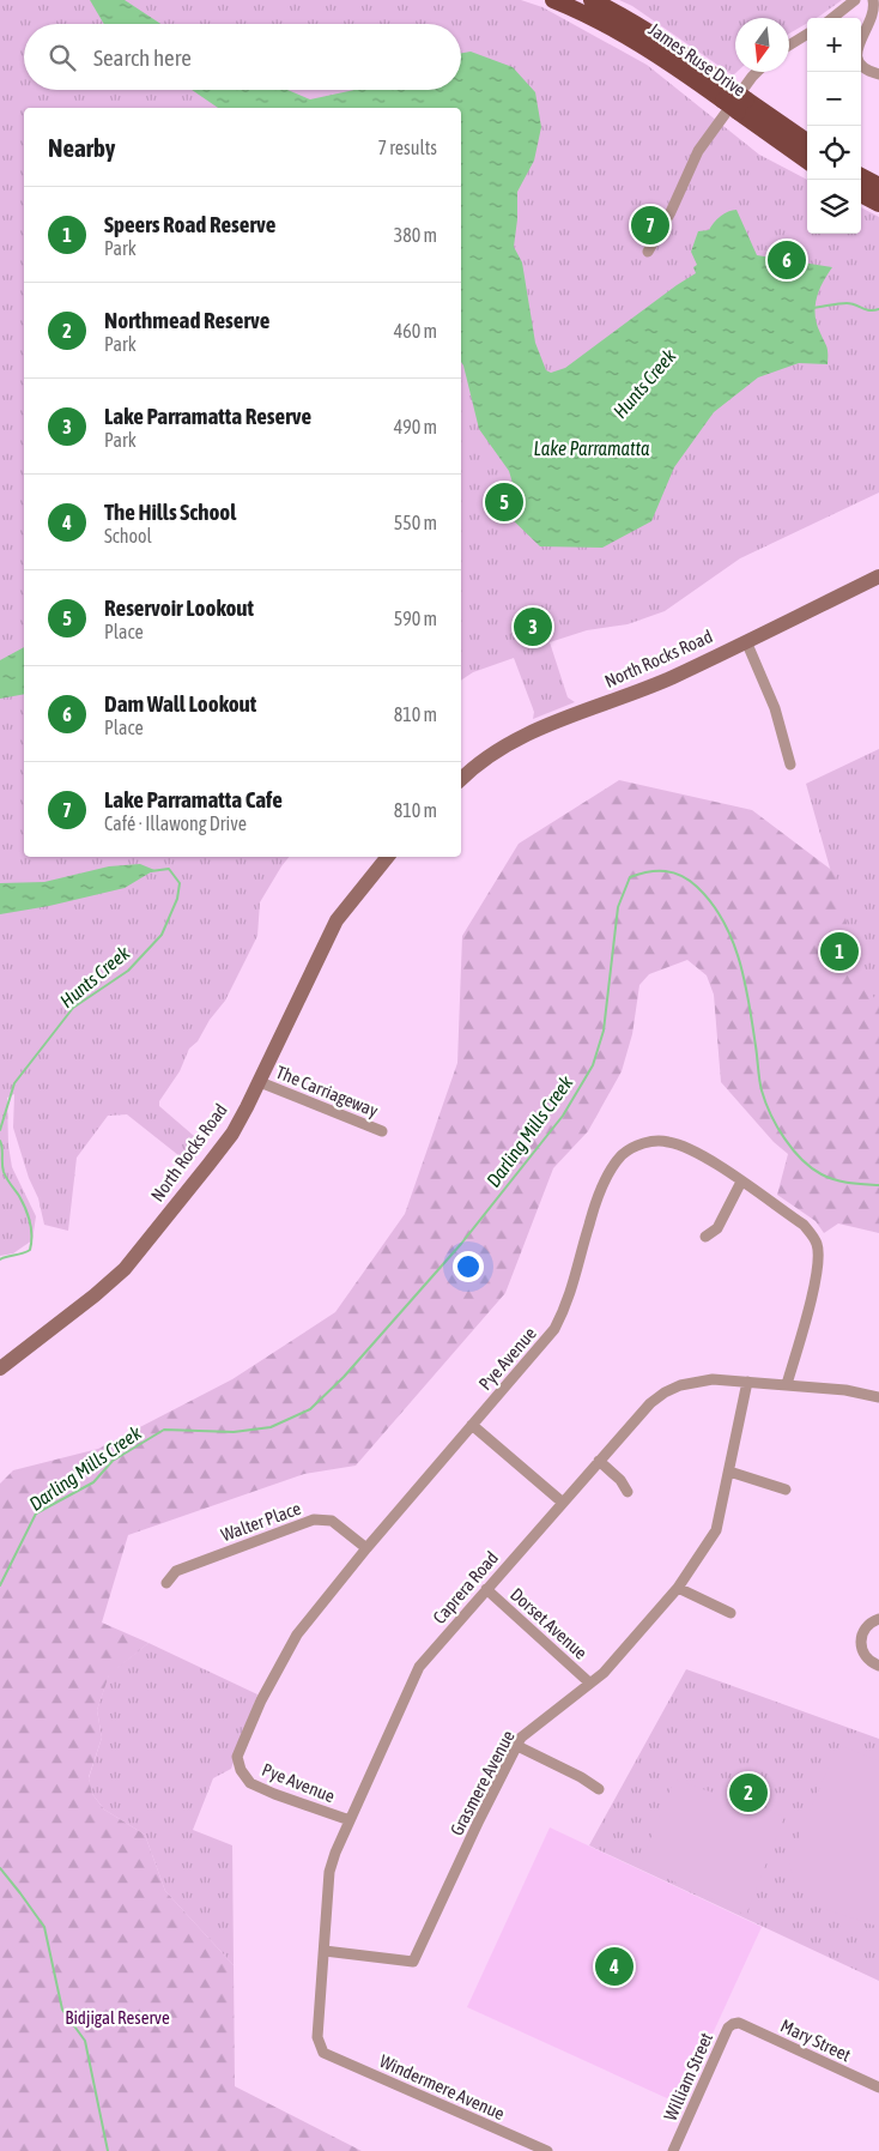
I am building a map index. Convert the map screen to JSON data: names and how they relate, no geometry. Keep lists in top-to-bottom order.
{
  "streets": {
    "highway": ["James Ruse Drive"],
    "main road": ["North Rocks Road"],
    "street": [
      "The Carriageway",
      "Pye Avenue",
      "Walter Place",
      "Caprera Road",
      "Dorset Avenue",
      "Grasmere Avenue",
      "Mary Street",
      "William Street",
      "Windermere Avenue"
    ]
  },
  "crossings": [
    ["North Rocks Road", "The Carriageway"],
    ["Pye Avenue", "Walter Place"],
    ["Pye Avenue", "Caprera Road"],
    ["Caprera Road", "Dorset Avenue"],
    ["Caprera Road", "Grasmere Avenue"],
    ["Caprera Road", "Windermere Avenue"],
    ["Dorset Avenue", "Grasmere Avenue"],
    ["Mary Street", "William Street"]
  ],
  "water": ["Hunts Creek", "Lake Parramatta", "Darling Mills Creek"],
  "parks": ["Bidjigal Reserve"],
  "north": "bottom",
  "page": {
    "map_buttons": ["+", "−"],
    "search": "Search here",
    "heading": ["Nearby", "7 results"],
    "list": [
      {
        "mark": "1",
        "name": "Speers Road Reserve",
        "note": "Park",
        "value": "380 m"
      },
      {
        "mark": "2",
        "name": "Northmead Reserve",
        "note": "Park",
        "value": "460 m"
      },
      {
        "mark": "3",
        "name": "Lake Parramatta Reserve",
        "note": "Park",
        "value": "490 m"
      },
      {
        "mark": "4",
        "name": "The Hills School",
        "note": "School",
        "value": "550 m"
      },
      {
        "mark": "5",
        "name": "Reservoir Lookout",
        "note": "Place",
        "value": "590 m"
      },
      {
        "mark": "6",
        "name": "Dam Wall Lookout",
        "note": "Place",
        "value": "810 m"
      },
      {
        "mark": "7",
        "name": "Lake Parramatta Cafe",
        "note": "Café · Illawong Drive",
        "value": "810 m"
      }
    ],
    "pins": [
      "7",
      "6",
      "5",
      "3",
      "1",
      "2",
      "4"
    ]
  }
}
